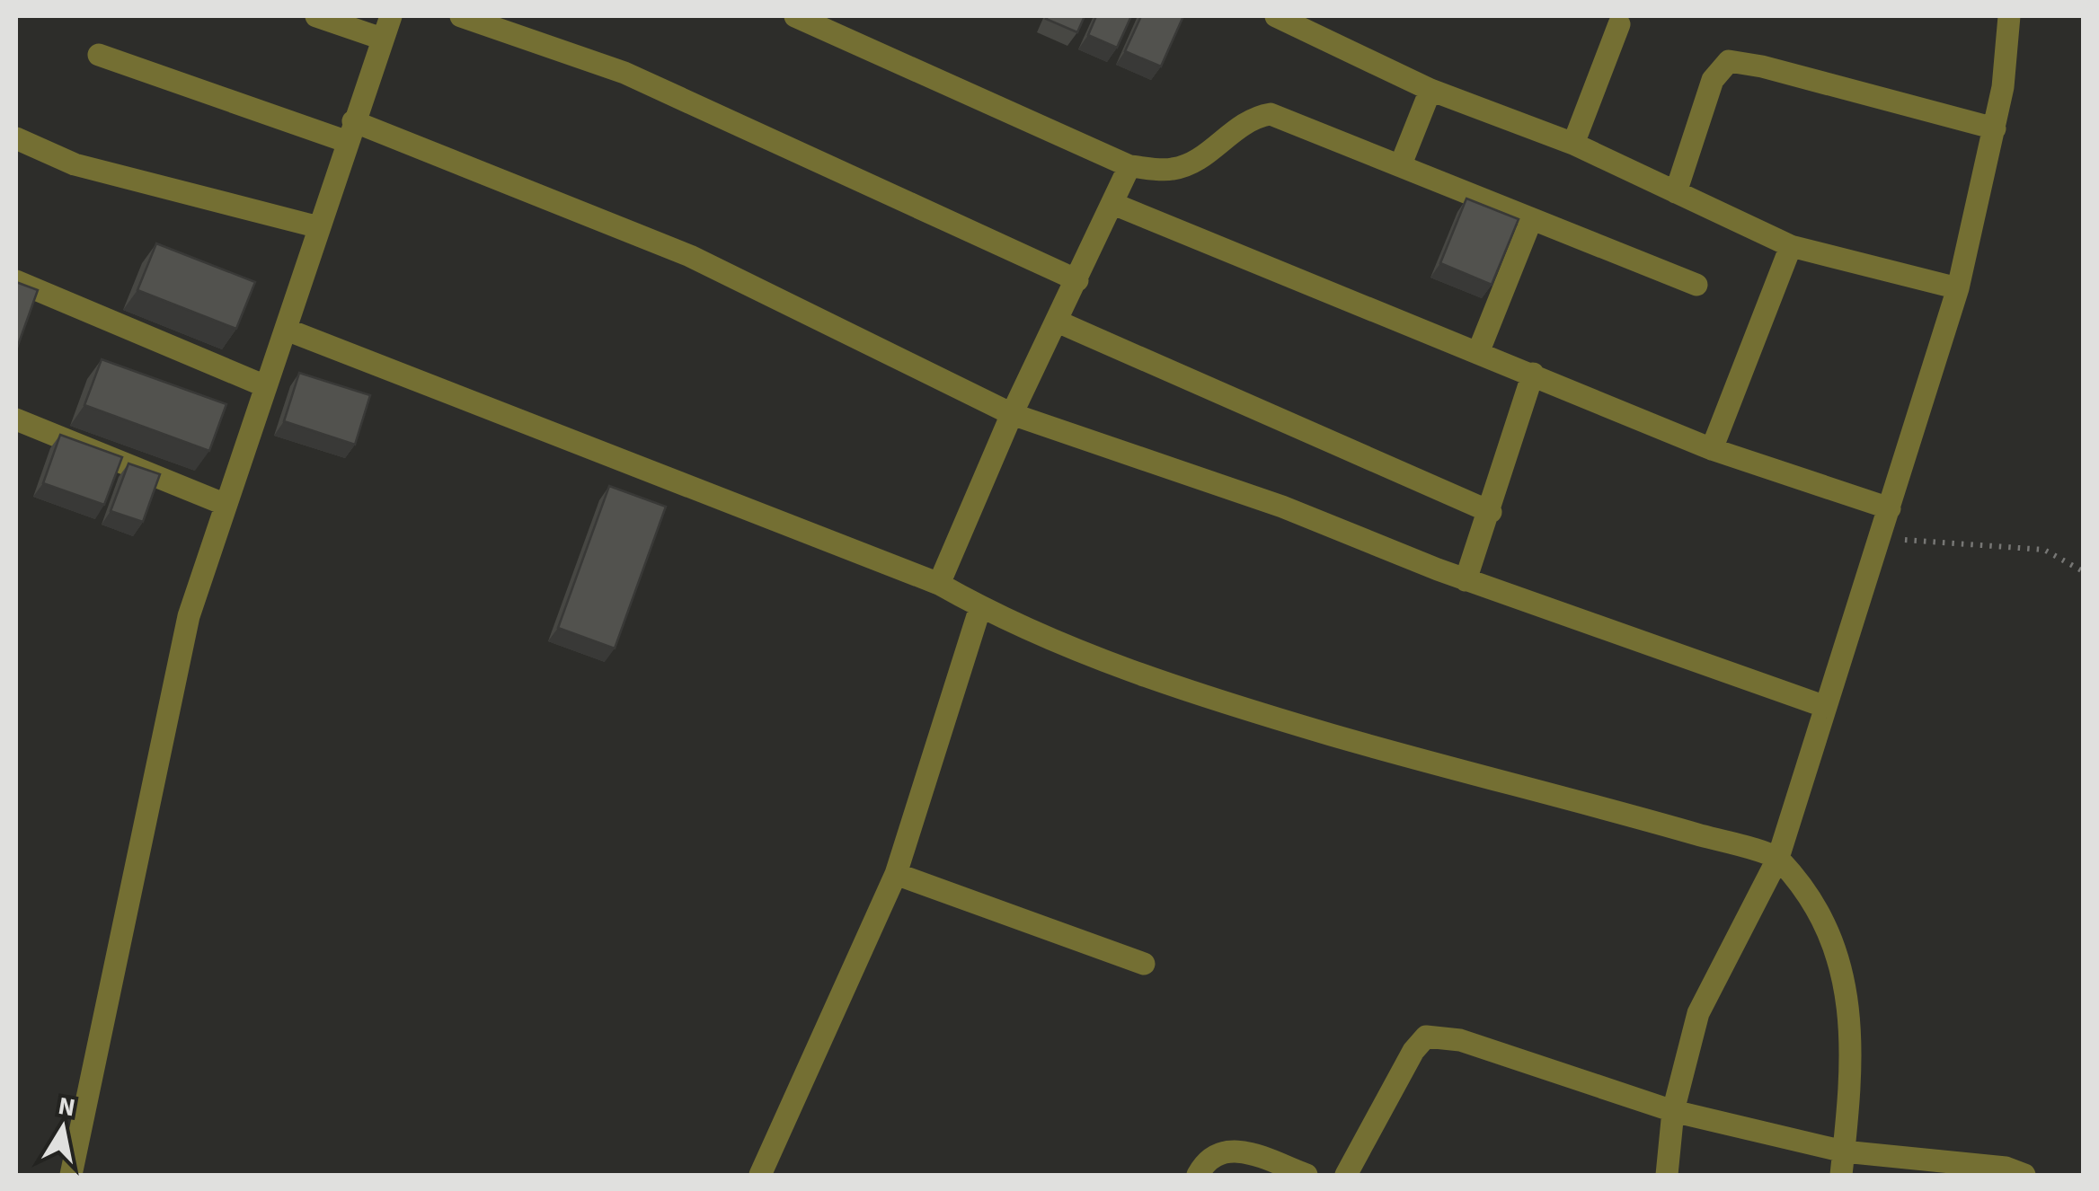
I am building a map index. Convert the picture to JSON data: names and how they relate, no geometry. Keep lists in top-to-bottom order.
{
  "north": "top"
}
